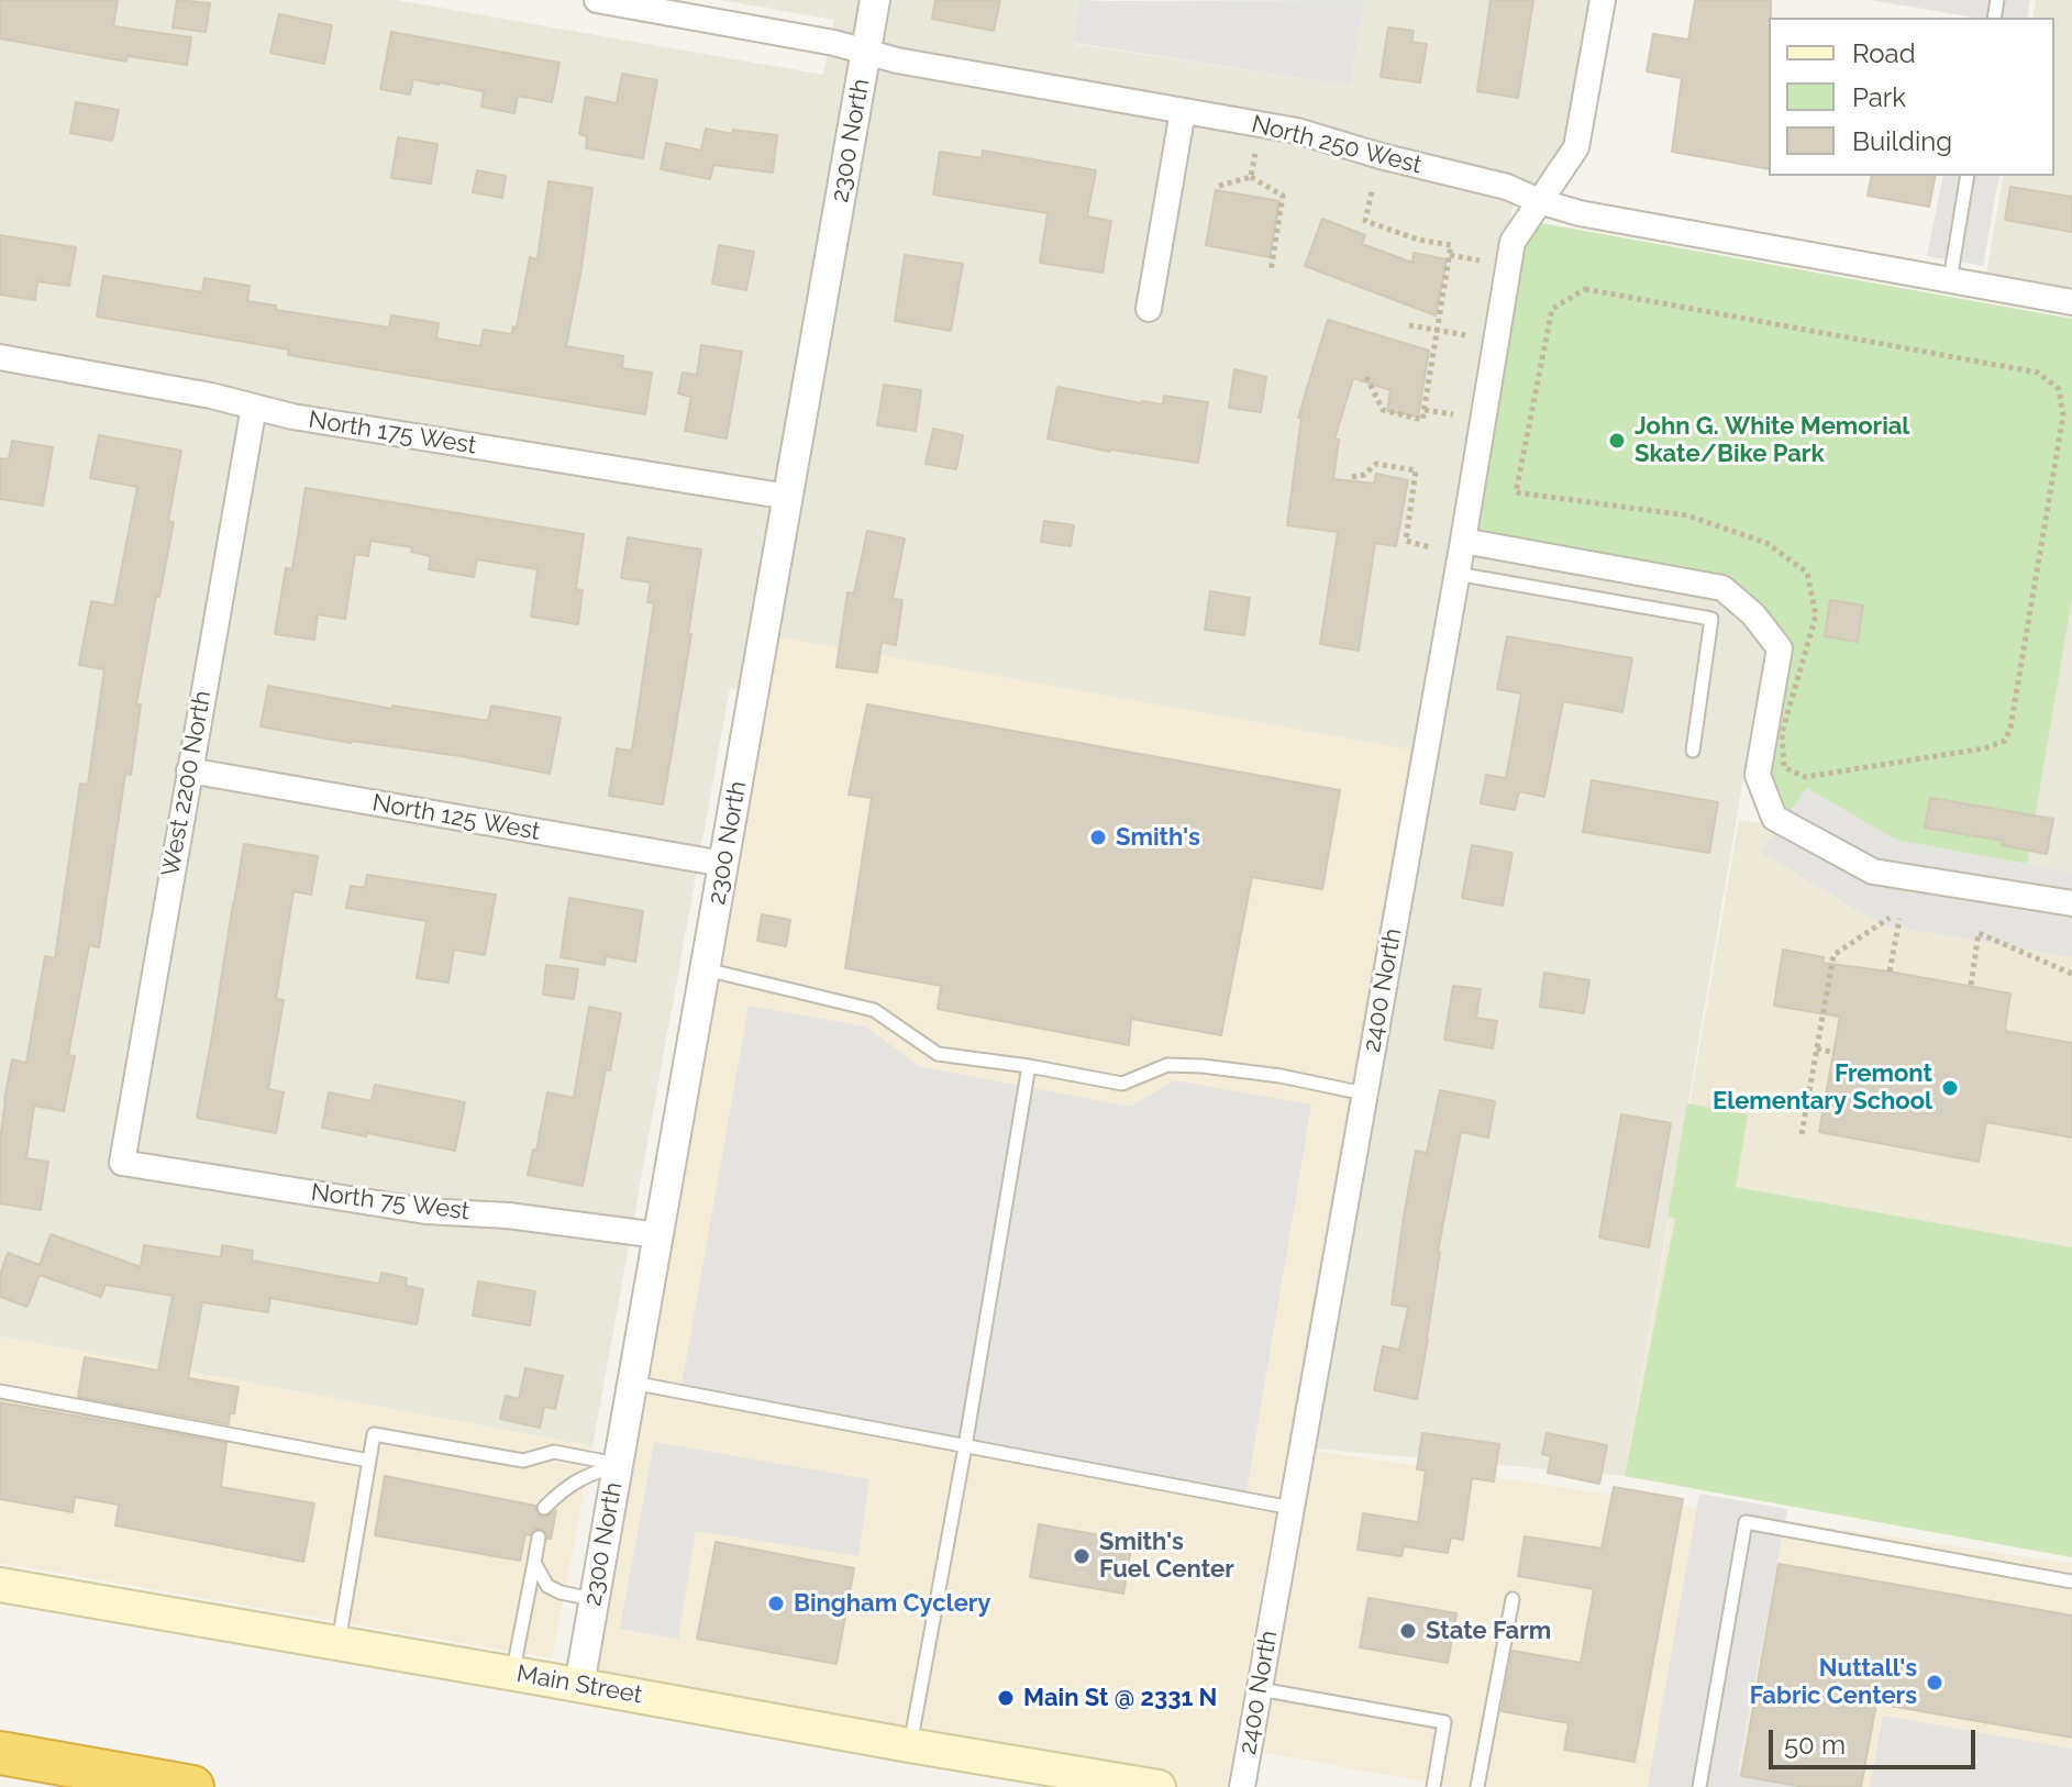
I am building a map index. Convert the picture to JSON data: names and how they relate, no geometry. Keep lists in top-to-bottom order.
{
  "streets": {
    "main road": ["Main Street"],
    "street": [
      "2300 North",
      "North 250 West",
      "North 175 West",
      "West 2200 North",
      "North 125 West",
      "2400 North",
      "North 75 West"
    ]
  },
  "crossings": [
    ["2300 North", "North 250 West"],
    ["2300 North", "North 175 West"],
    ["2300 North", "North 125 West"],
    ["2300 North", "North 75 West"],
    ["2300 North", "Main Street"],
    ["North 250 West", "2400 North"],
    ["North 175 West", "West 2200 North"],
    ["West 2200 North", "North 125 West"],
    ["West 2200 North", "North 75 West"]
  ],
  "places": [
    "John G. White Memorial Skate/Bike Park",
    "Smith's",
    "Fremont Elementary School",
    "Smith's Fuel Center",
    "Bingham Cyclery",
    "State Farm",
    "Nuttall's Fabric Centers",
    "Main St @ 2331 N"
  ],
  "legend": ["Road", "Park", "Building"],
  "scale_bar": "50 m"
}
